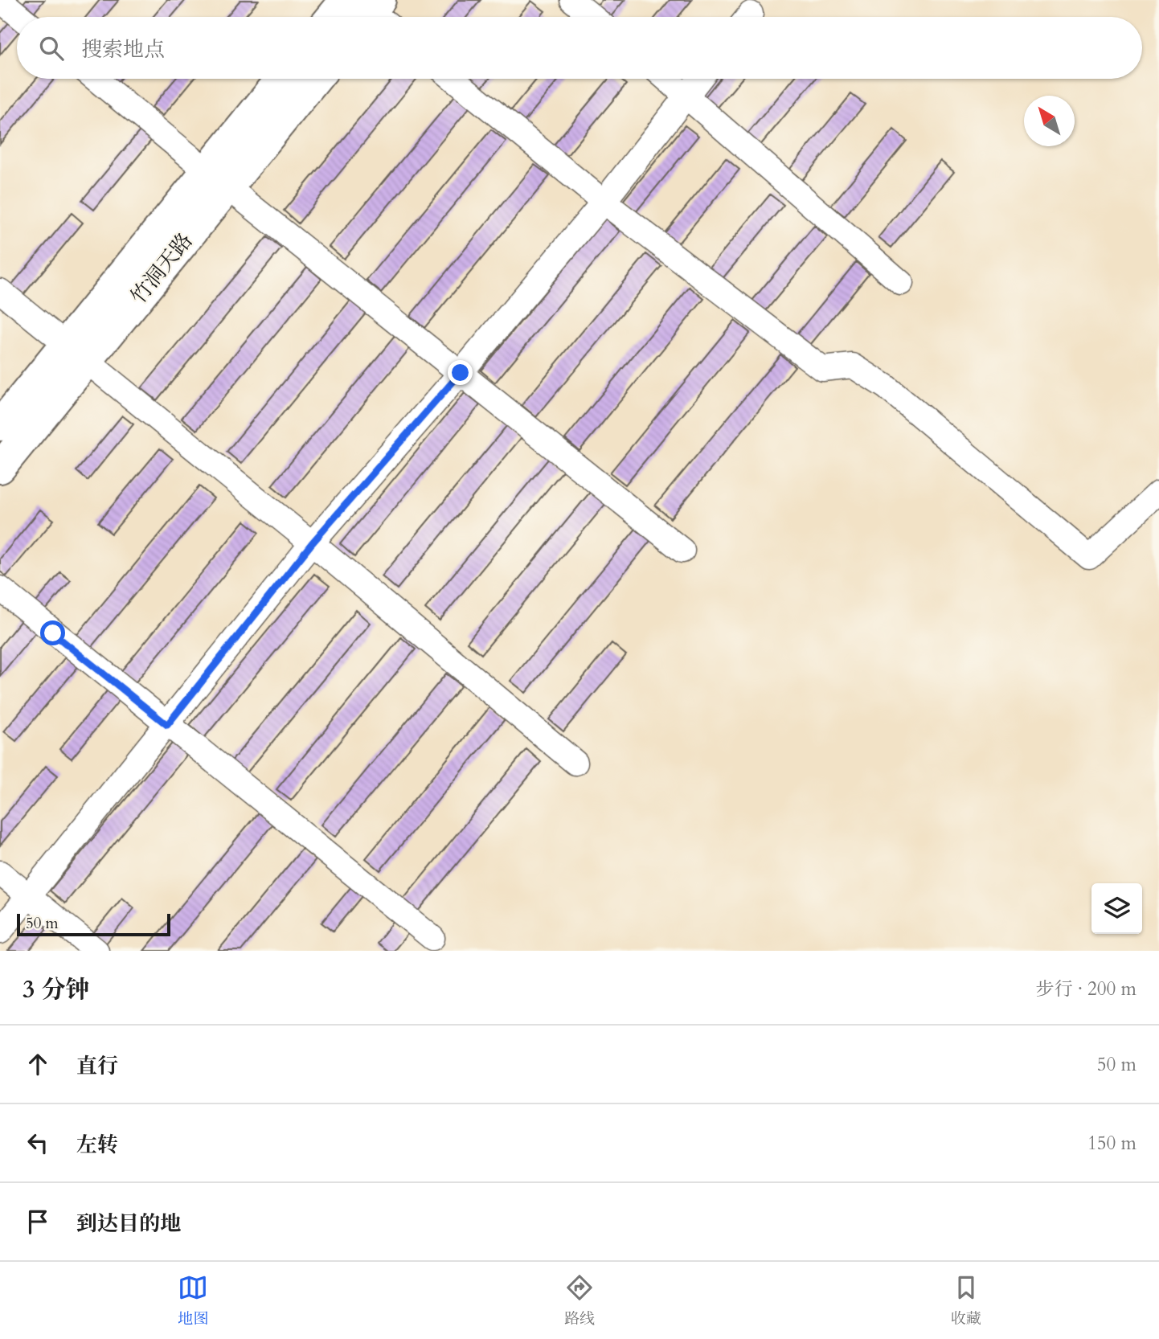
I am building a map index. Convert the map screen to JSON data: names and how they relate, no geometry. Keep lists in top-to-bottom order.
{
  "streets": {
    "main road": ["竹洞天路"]
  },
  "scale_bar": "50 m",
  "north": "top left",
  "page": {
    "search": "搜索地点",
    "scale": "50 m",
    "heading": ["3 分钟", "步行 · 200 m"],
    "list": [
      ["直行", "50 m"],
      ["左转", "150 m"],
      "到达目的地"
    ],
    "nav": ["地图", "路线", "收藏"]
  }
}
